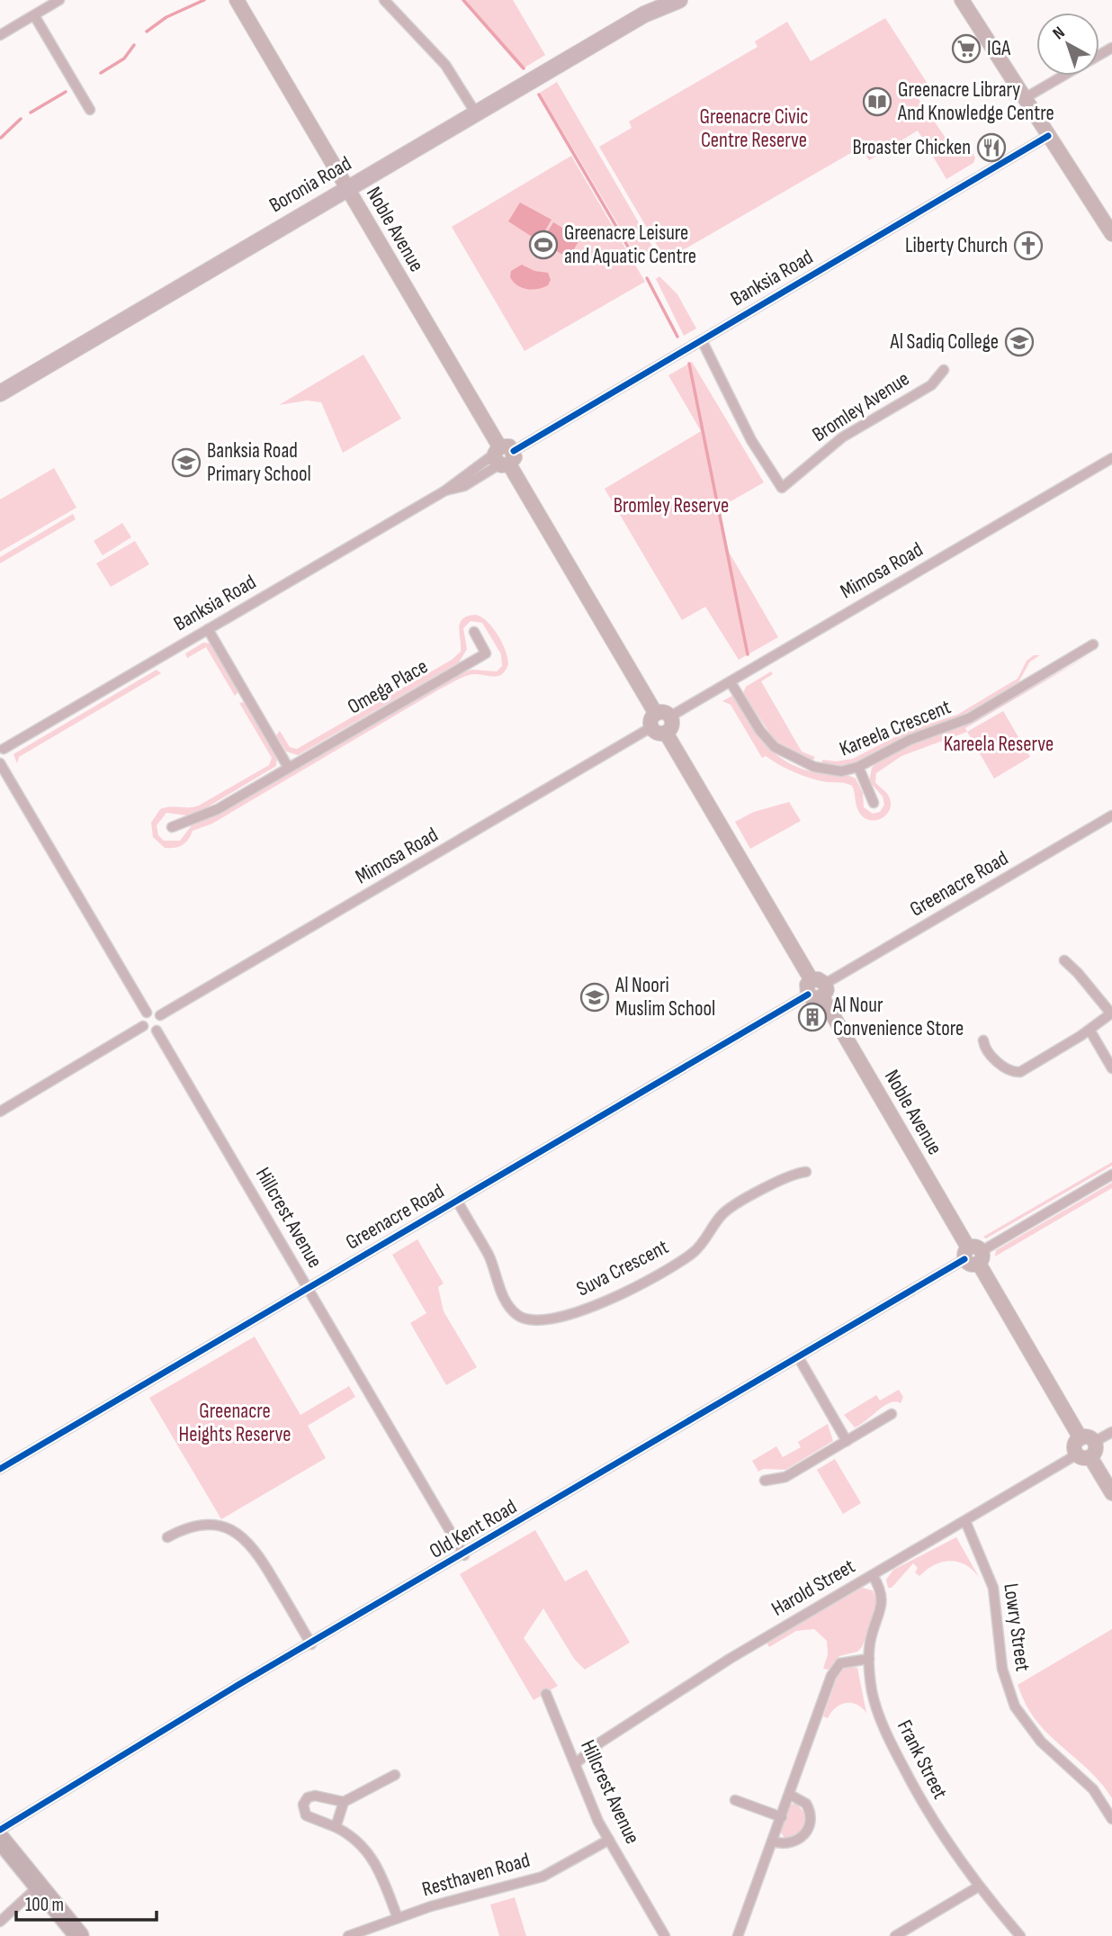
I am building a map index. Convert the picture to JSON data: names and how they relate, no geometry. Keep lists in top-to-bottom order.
{
  "streets": {
    "main road": ["Boronia Road"],
    "street": [
      "Noble Avenue",
      "Banksia Road",
      "Bromley Avenue",
      "Mimosa Road",
      "Omega Place",
      "Kareela Crescent",
      "Greenacre Road",
      "Hillcrest Avenue",
      "Suva Crescent",
      "Old Kent Road",
      "Harold Street",
      "Lowry Street",
      "Frank Street",
      "Resthaven Road"
    ]
  },
  "crossings": [
    ["Boronia Road", "Noble Avenue"],
    ["Noble Avenue", "Banksia Road"],
    ["Noble Avenue", "Mimosa Road"],
    ["Noble Avenue", "Greenacre Road"],
    ["Noble Avenue", "Old Kent Road"],
    ["Banksia Road", "Bromley Avenue"],
    ["Mimosa Road", "Kareela Crescent"],
    ["Mimosa Road", "Hillcrest Avenue"],
    ["Greenacre Road", "Hillcrest Avenue"],
    ["Greenacre Road", "Suva Crescent"],
    ["Hillcrest Avenue", "Old Kent Road"],
    ["Hillcrest Avenue", "Harold Street"],
    ["Hillcrest Avenue", "Resthaven Road"],
    ["Harold Street", "Lowry Street"],
    ["Harold Street", "Frank Street"]
  ],
  "parks": [
    "Greenacre Civic Centre Reserve",
    "Bromley Reserve",
    "Kareela Reserve",
    "Greenacre Heights Reserve"
  ],
  "places": {
    "supermarket": ["IGA"],
    "library": ["Greenacre Library And Knowledge Centre"],
    "restaurant": ["Broaster Chicken"],
    "sports": ["Greenacre Leisure and Aquatic Centre"],
    "church": ["Liberty Church"],
    "school or university": ["Al Sadiq College", "Banksia Road Primary School", "Al Noori Muslim School"],
    "building": ["Al Nour Convenience Store"]
  },
  "scale_bar": "100 m",
  "north": "top left"
}
